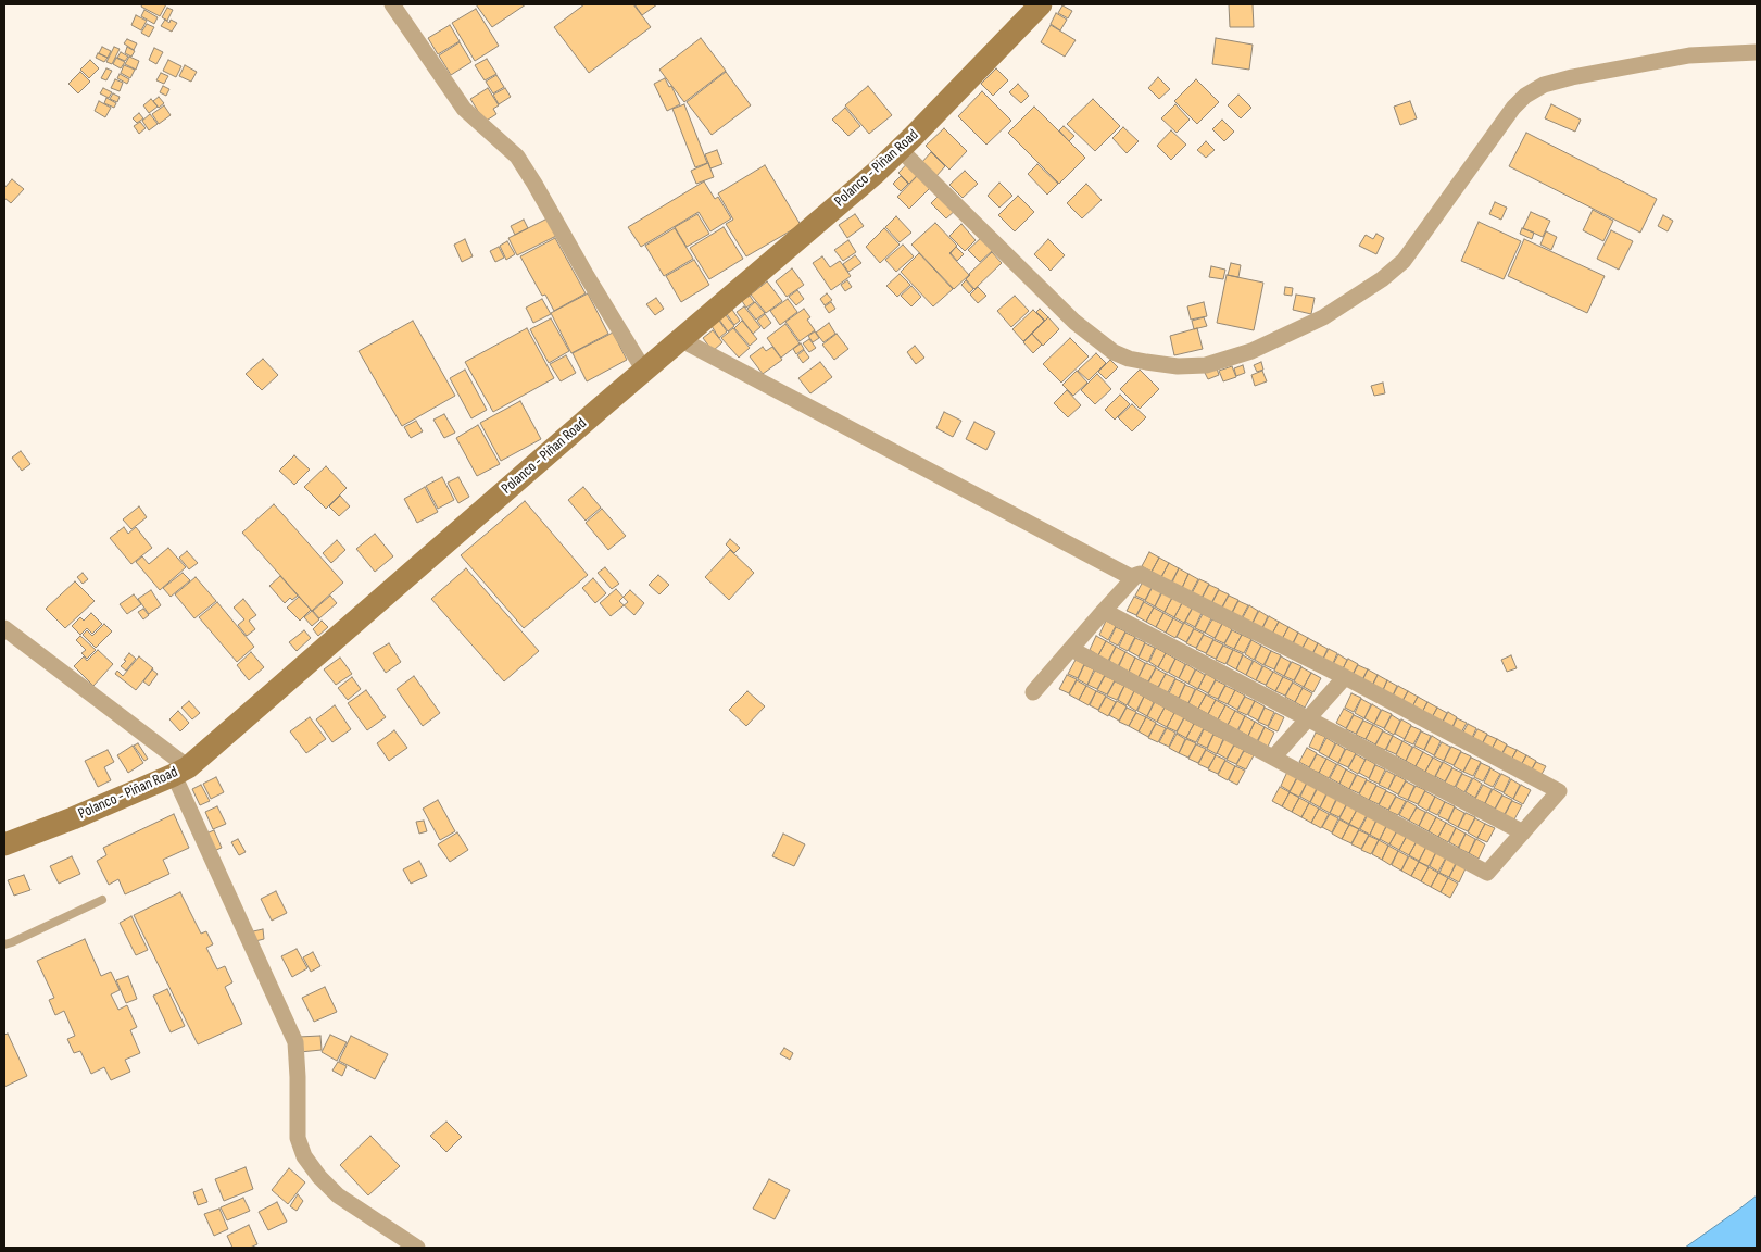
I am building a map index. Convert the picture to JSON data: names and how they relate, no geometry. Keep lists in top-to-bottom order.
{
  "streets": {
    "main road": ["Polanco - Piñan Road"]
  }
}
